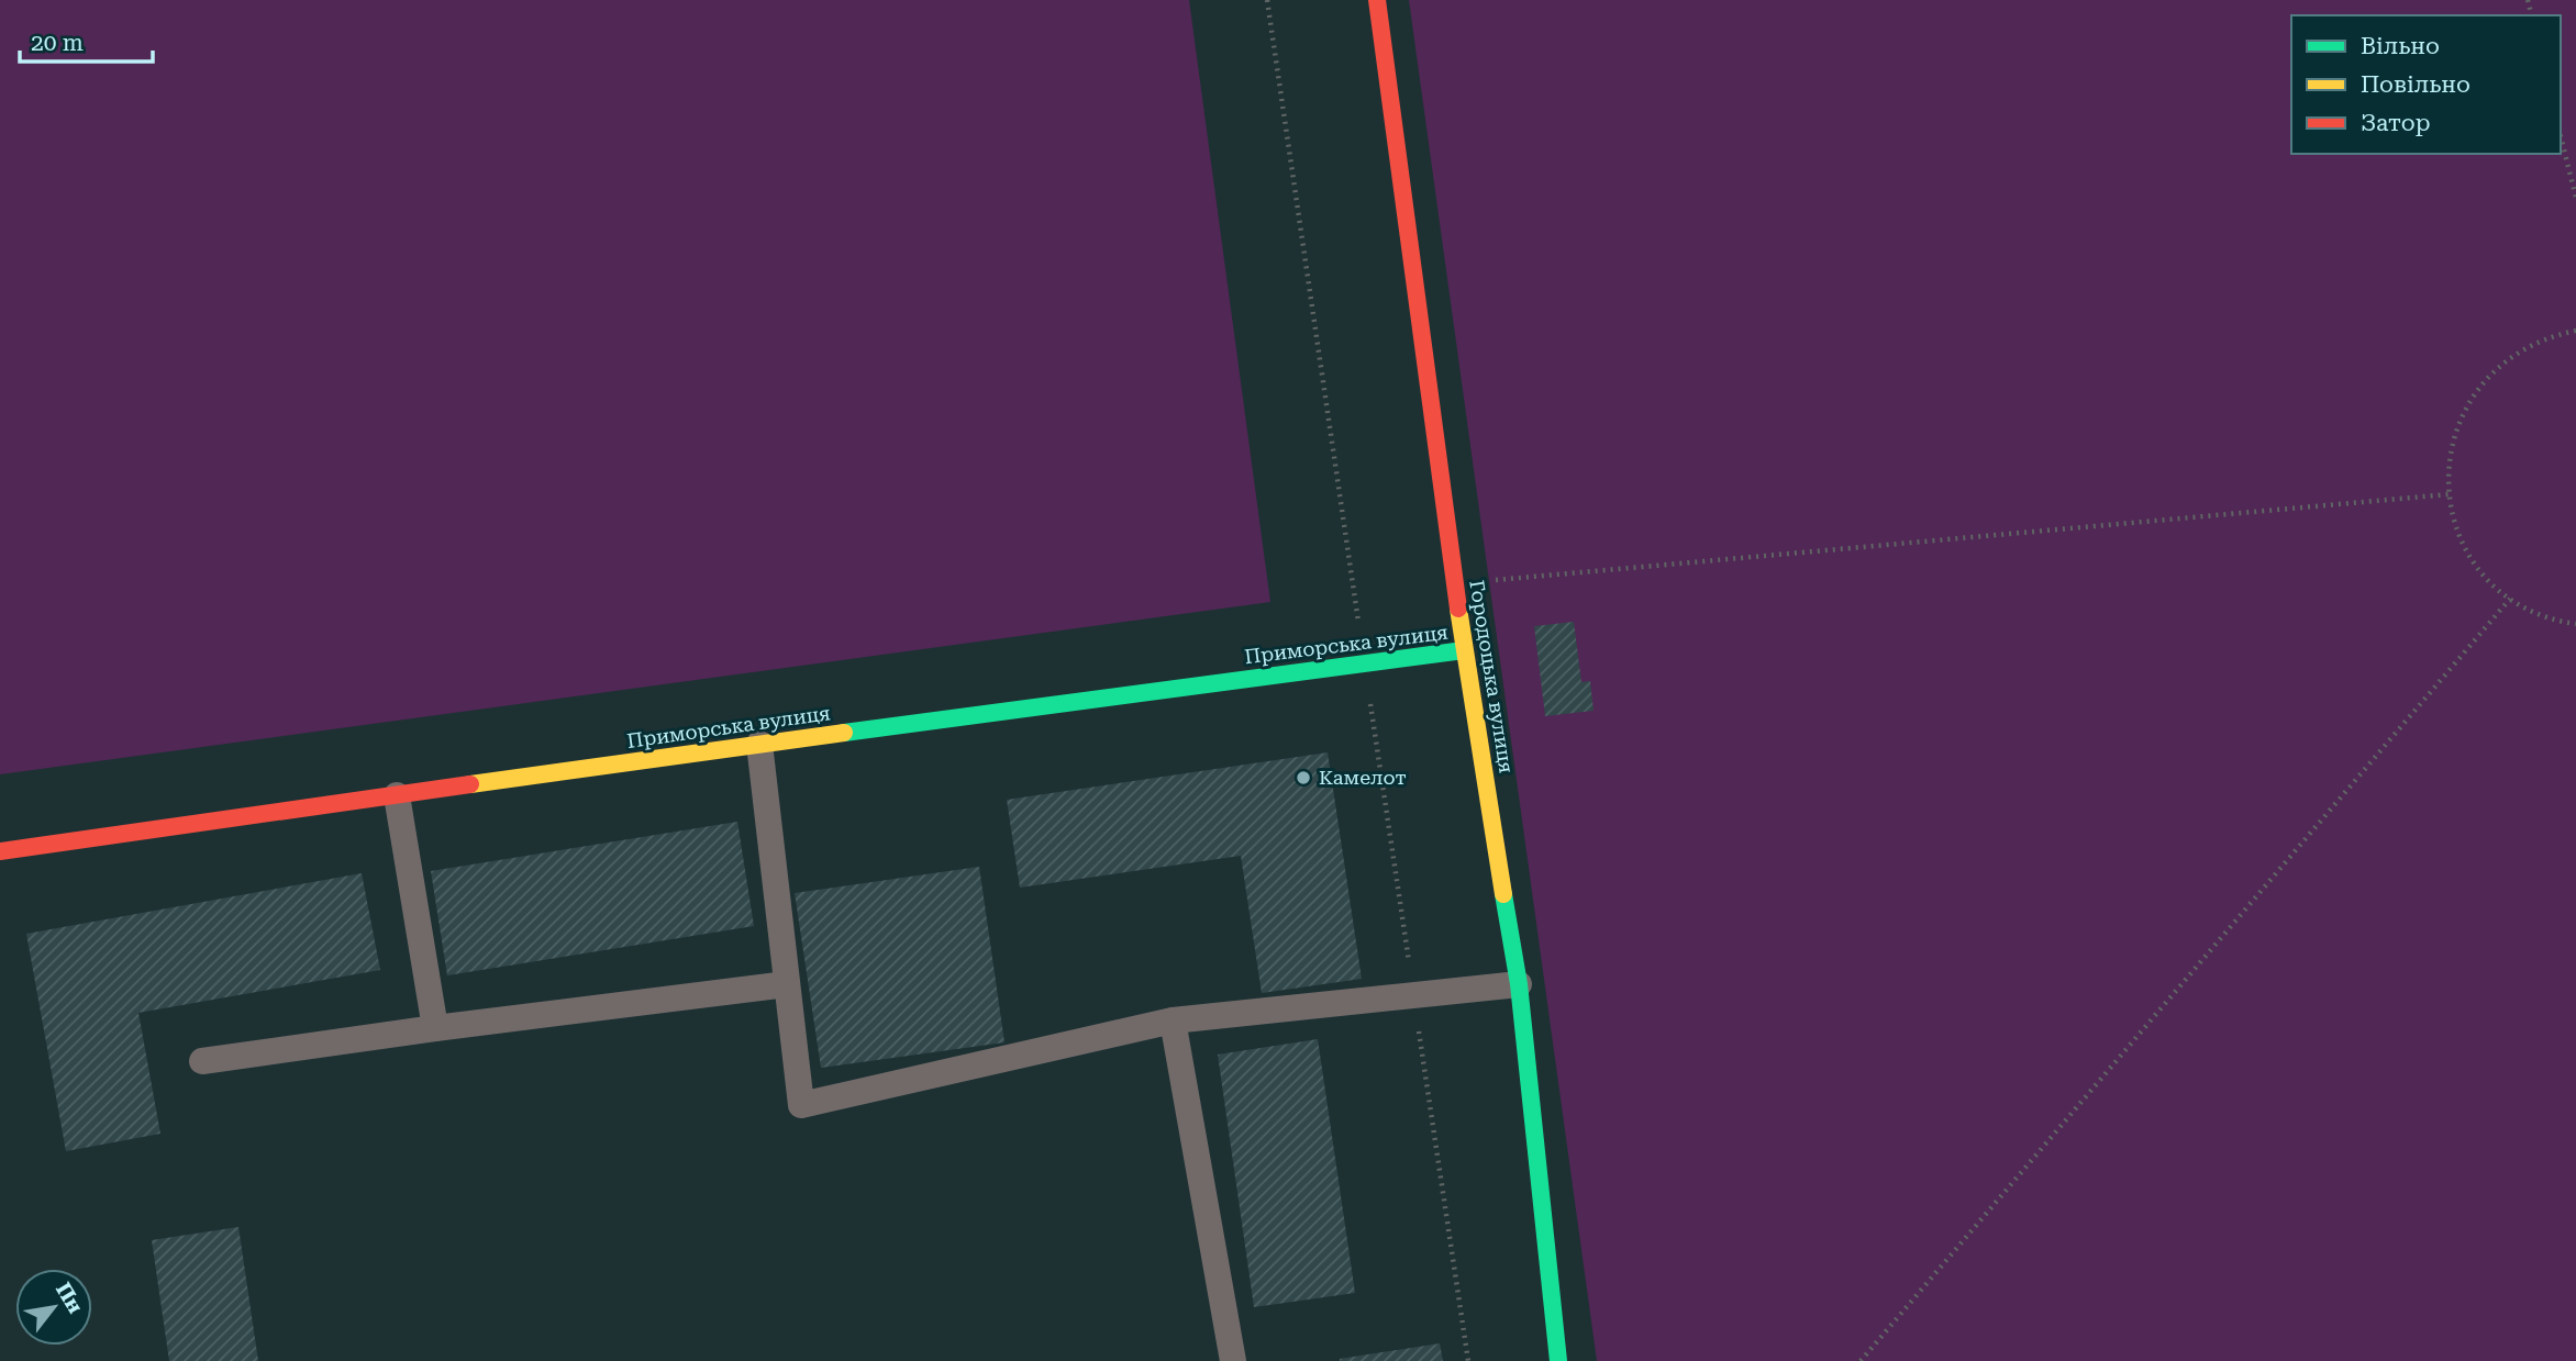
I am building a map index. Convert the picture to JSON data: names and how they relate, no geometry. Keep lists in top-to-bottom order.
{
  "streets": {
    "street": ["Приморська вулиця", "Городоцька вулиця"]
  },
  "crossings": [
    ["Приморська вулиця", "Городоцька вулиця"]
  ],
  "places": ["Камелот"],
  "legend": ["Вільно", "Повільно", "Затор"],
  "scale_bar": "20 m",
  "north": "top right"
}
